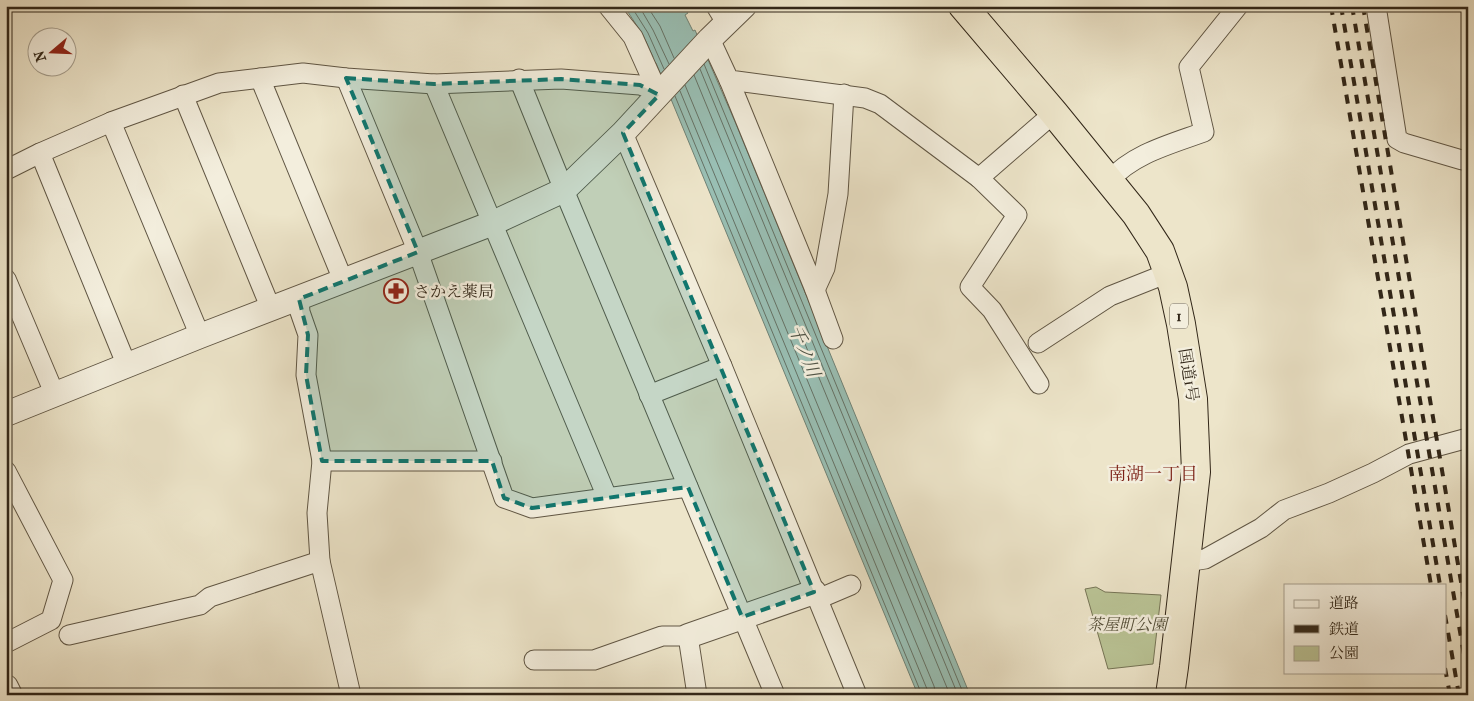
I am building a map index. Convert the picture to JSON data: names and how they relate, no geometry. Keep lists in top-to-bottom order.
{
  "streets": {
    "highway": ["1", "国道1号"]
  },
  "districts": ["南湖一丁目"],
  "water": ["千ノ川"],
  "parks": ["茶屋町公園"],
  "places": {
    "pharmacy": ["さかえ薬局"]
  },
  "legend": ["道路", "鉄道", "公園"],
  "north": "left"
}
